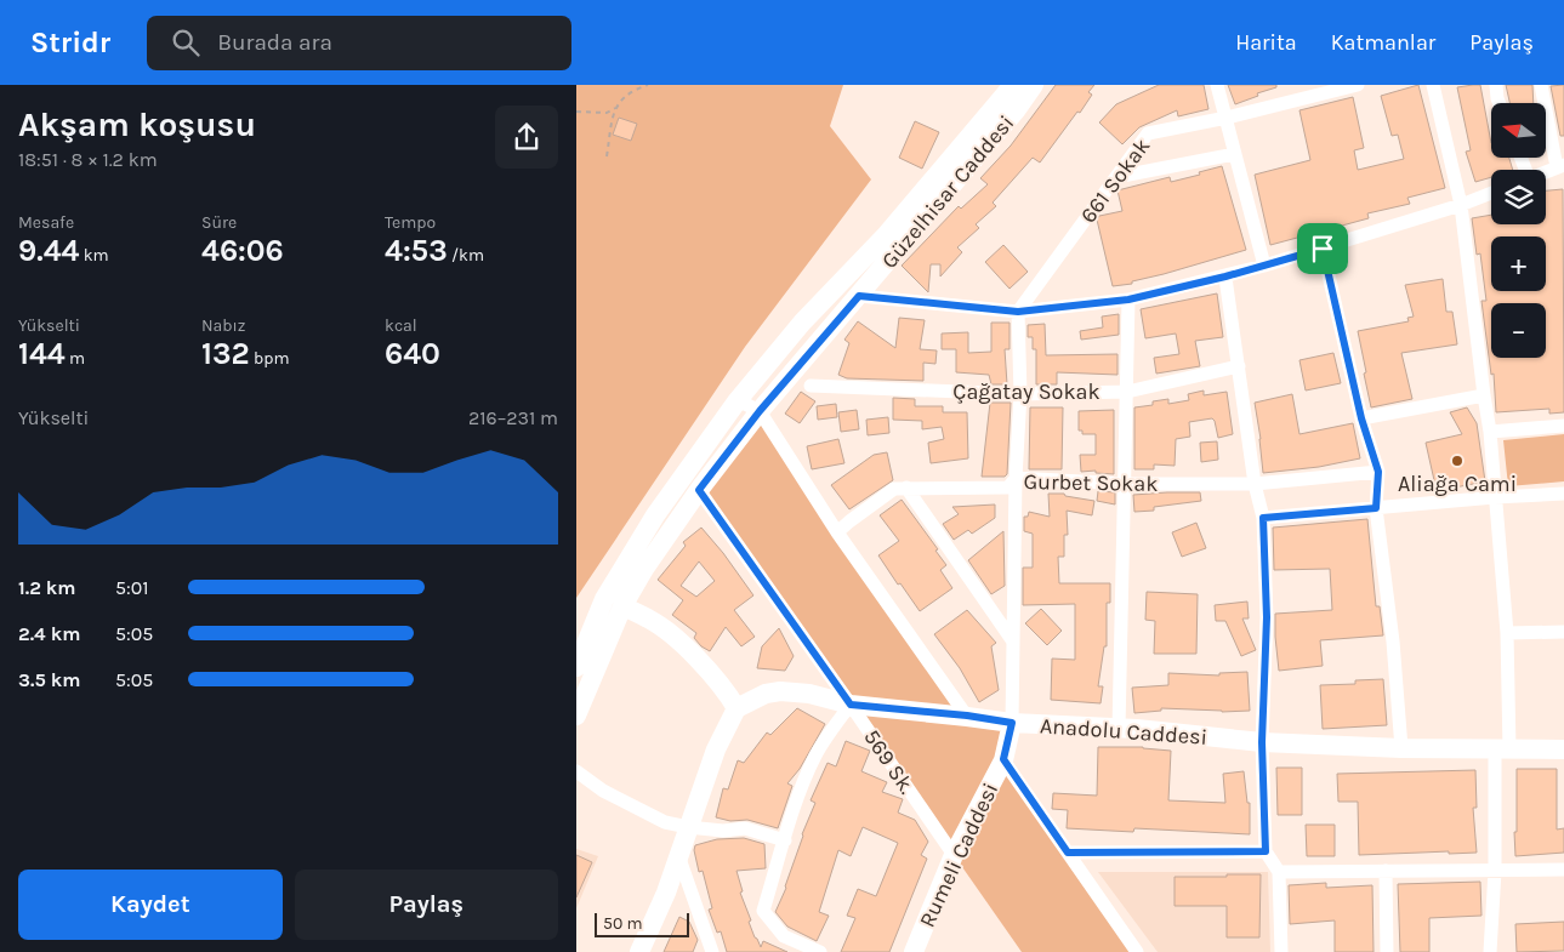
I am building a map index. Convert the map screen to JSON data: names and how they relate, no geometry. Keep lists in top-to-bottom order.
{
  "streets": {
    "street": [
      "661 Sokak",
      "Güzelhisar Caddesi",
      "Çağatay Sokak",
      "Gurbet Sokak",
      "Anadolu Caddesi",
      "569 Sk.",
      "Rumeli Caddesi"
    ]
  },
  "crossings": [
    ["Güzelhisar Caddesi", "569 Sk."],
    ["Anadolu Caddesi", "569 Sk."],
    ["Anadolu Caddesi", "Rumeli Caddesi"],
    ["569 Sk.", "Rumeli Caddesi"]
  ],
  "places": ["Aliağa Cami"],
  "scale_bar": "50 m",
  "north": "left",
  "page": {
    "header": "Stridr",
    "search": "Burada ara",
    "nav": ["Harita", "Katmanlar", "Paylaş"],
    "heading": ["Akşam koşusu", "18:51 · 8 × 1.2 km"],
    "map_buttons": ["+", "−"],
    "stats": [
      ["Mesafe", "9.44 km"],
      ["Süre", "46:06"],
      ["Tempo", "4:53 /km"],
      ["Yükselti", "144 m"],
      ["Nabız", "132 bpm"],
      ["kcal", "640"]
    ],
    "chart": ["Yükselti", "216–231 m"],
    "list": [
      {
        "name": "1.2 km",
        "note": "5:01"
      },
      {
        "name": "2.4 km",
        "note": "5:05"
      },
      {
        "name": "3.5 km",
        "note": "5:05"
      }
    ],
    "buttons": ["Kaydet", "Paylaş"],
    "scale": "50 m"
  }
}
